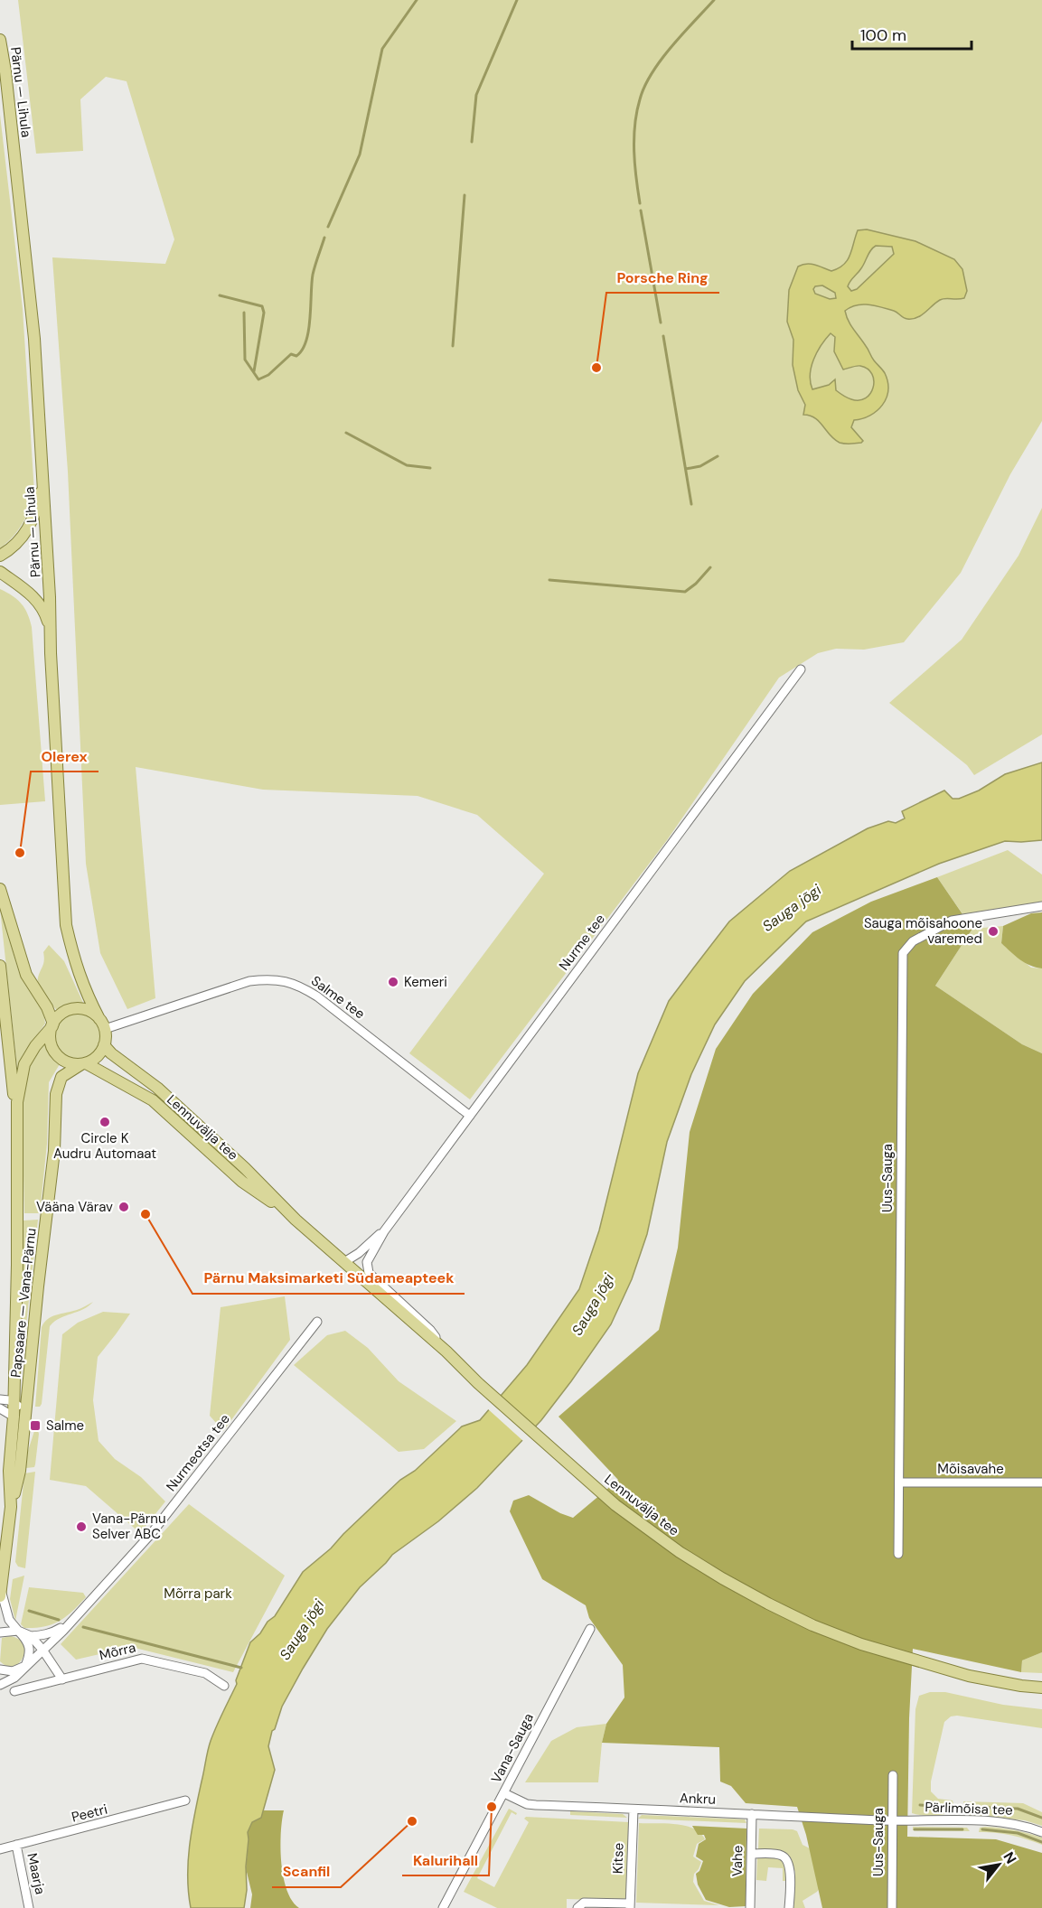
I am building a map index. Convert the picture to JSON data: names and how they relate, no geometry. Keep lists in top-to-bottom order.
{
  "streets": {
    "main road": ["Pärnu — Lihula", "Lennuvälja tee", "Papsaare — Vana-Pärnu"],
    "street": [
      "Nurme tee",
      "Salme tee",
      "Uus-Sauga",
      "Nurmeotsa tee",
      "Mõisavahe",
      "Mõrra",
      "Vana-Sauga",
      "Ankru",
      "Pärlimõisa tee",
      "Peetri",
      "Kitse",
      "Vahe",
      "Maarja"
    ]
  },
  "crossings": [
    ["Pärnu — Lihula", "Salme tee"],
    ["Pärnu — Lihula", "Lennuvälja tee"],
    ["Pärnu — Lihula", "Papsaare — Vana-Pärnu"],
    ["Nurme tee", "Salme tee"],
    ["Nurme tee", "Lennuvälja tee"],
    ["Salme tee", "Lennuvälja tee"],
    ["Salme tee", "Papsaare — Vana-Pärnu"],
    ["Lennuvälja tee", "Papsaare — Vana-Pärnu"],
    ["Uus-Sauga", "Mõisavahe"],
    ["Uus-Sauga", "Ankru"],
    ["Uus-Sauga", "Pärlimõisa tee"],
    ["Vana-Sauga", "Ankru"],
    ["Ankru", "Pärlimõisa tee"],
    ["Ankru", "Kitse"],
    ["Ankru", "Vahe"],
    ["Peetri", "Maarja"]
  ],
  "water": ["Sauga jõgi"],
  "parks": ["Mõrra park"],
  "places": {
    "other": [
      "Porsche Ring",
      "Olerex",
      "Sauga mõisahoone varemed",
      "Kemeri",
      "Circle K Audru Automaat",
      "Vääna Värav",
      "Pärnu Maksimarketi Südameapteek",
      "Vana-Pärnu Selver ABC",
      "Kalurihall",
      "Scanfil"
    ],
    "transit": ["Salme"]
  },
  "scale_bar": "100 m",
  "north": "top right"
}
